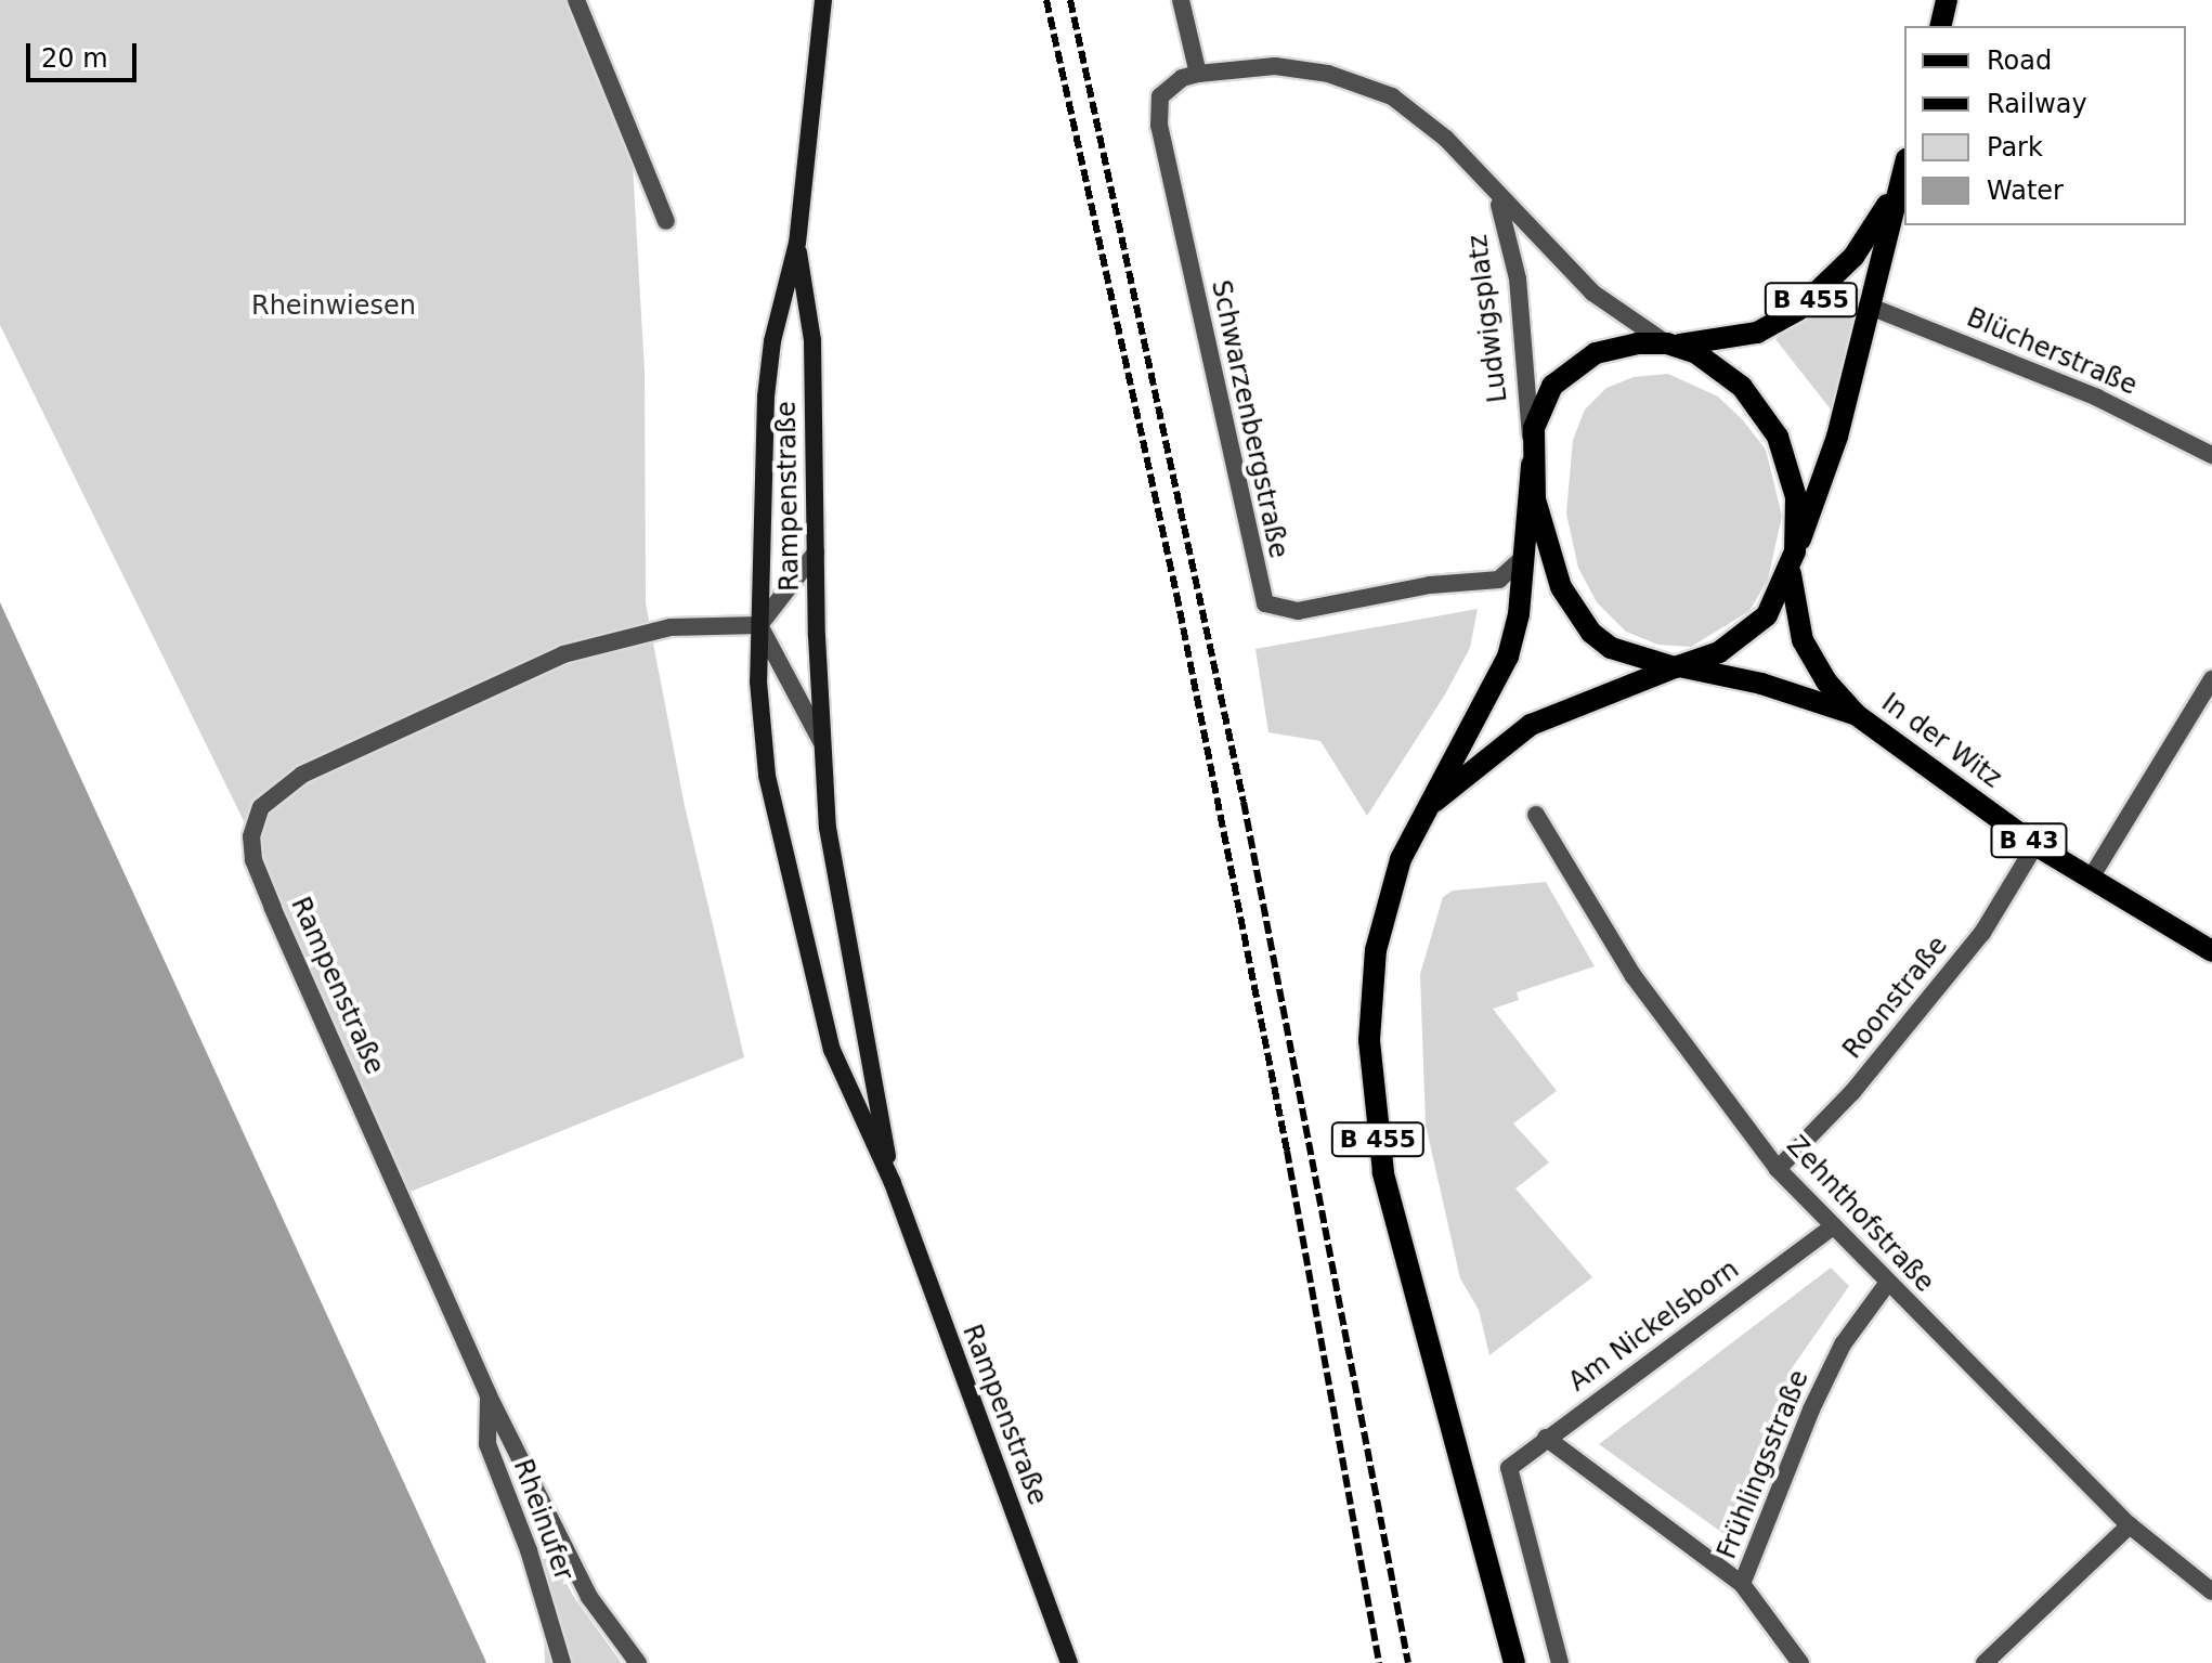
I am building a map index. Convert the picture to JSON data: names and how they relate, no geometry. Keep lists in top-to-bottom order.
{
  "streets": {
    "main road": [
      "B 455",
      "Ludwigsplatz",
      "Rampenstraße",
      "In der Witz",
      "B 43"
    ],
    "street": [
      "Blücherstraße",
      "Schwarzenbergstraße",
      "Roonstraße",
      "Zehnthofstraße",
      "Am Nickelsborn",
      "Frühlingsstraße",
      "Rheinufer"
    ]
  },
  "crossings": [
    ["B 455", "Ludwigsplatz"],
    ["B 455", "Blücherstraße"],
    ["B 455", "Schwarzenbergstraße"],
    ["B 455", "In der Witz"],
    ["Ludwigsplatz", "Schwarzenbergstraße"],
    ["Ludwigsplatz", "In der Witz"],
    ["Rampenstraße", "Rheinufer"],
    ["In der Witz", "Roonstraße"],
    ["Roonstraße", "Zehnthofstraße"],
    ["Zehnthofstraße", "Am Nickelsborn"],
    ["Zehnthofstraße", "Frühlingsstraße"]
  ],
  "parks": ["Rheinwiesen"],
  "legend": [
    "Road",
    "Railway",
    "Park",
    "Water"
  ],
  "scale_bar": "20 m"
}
